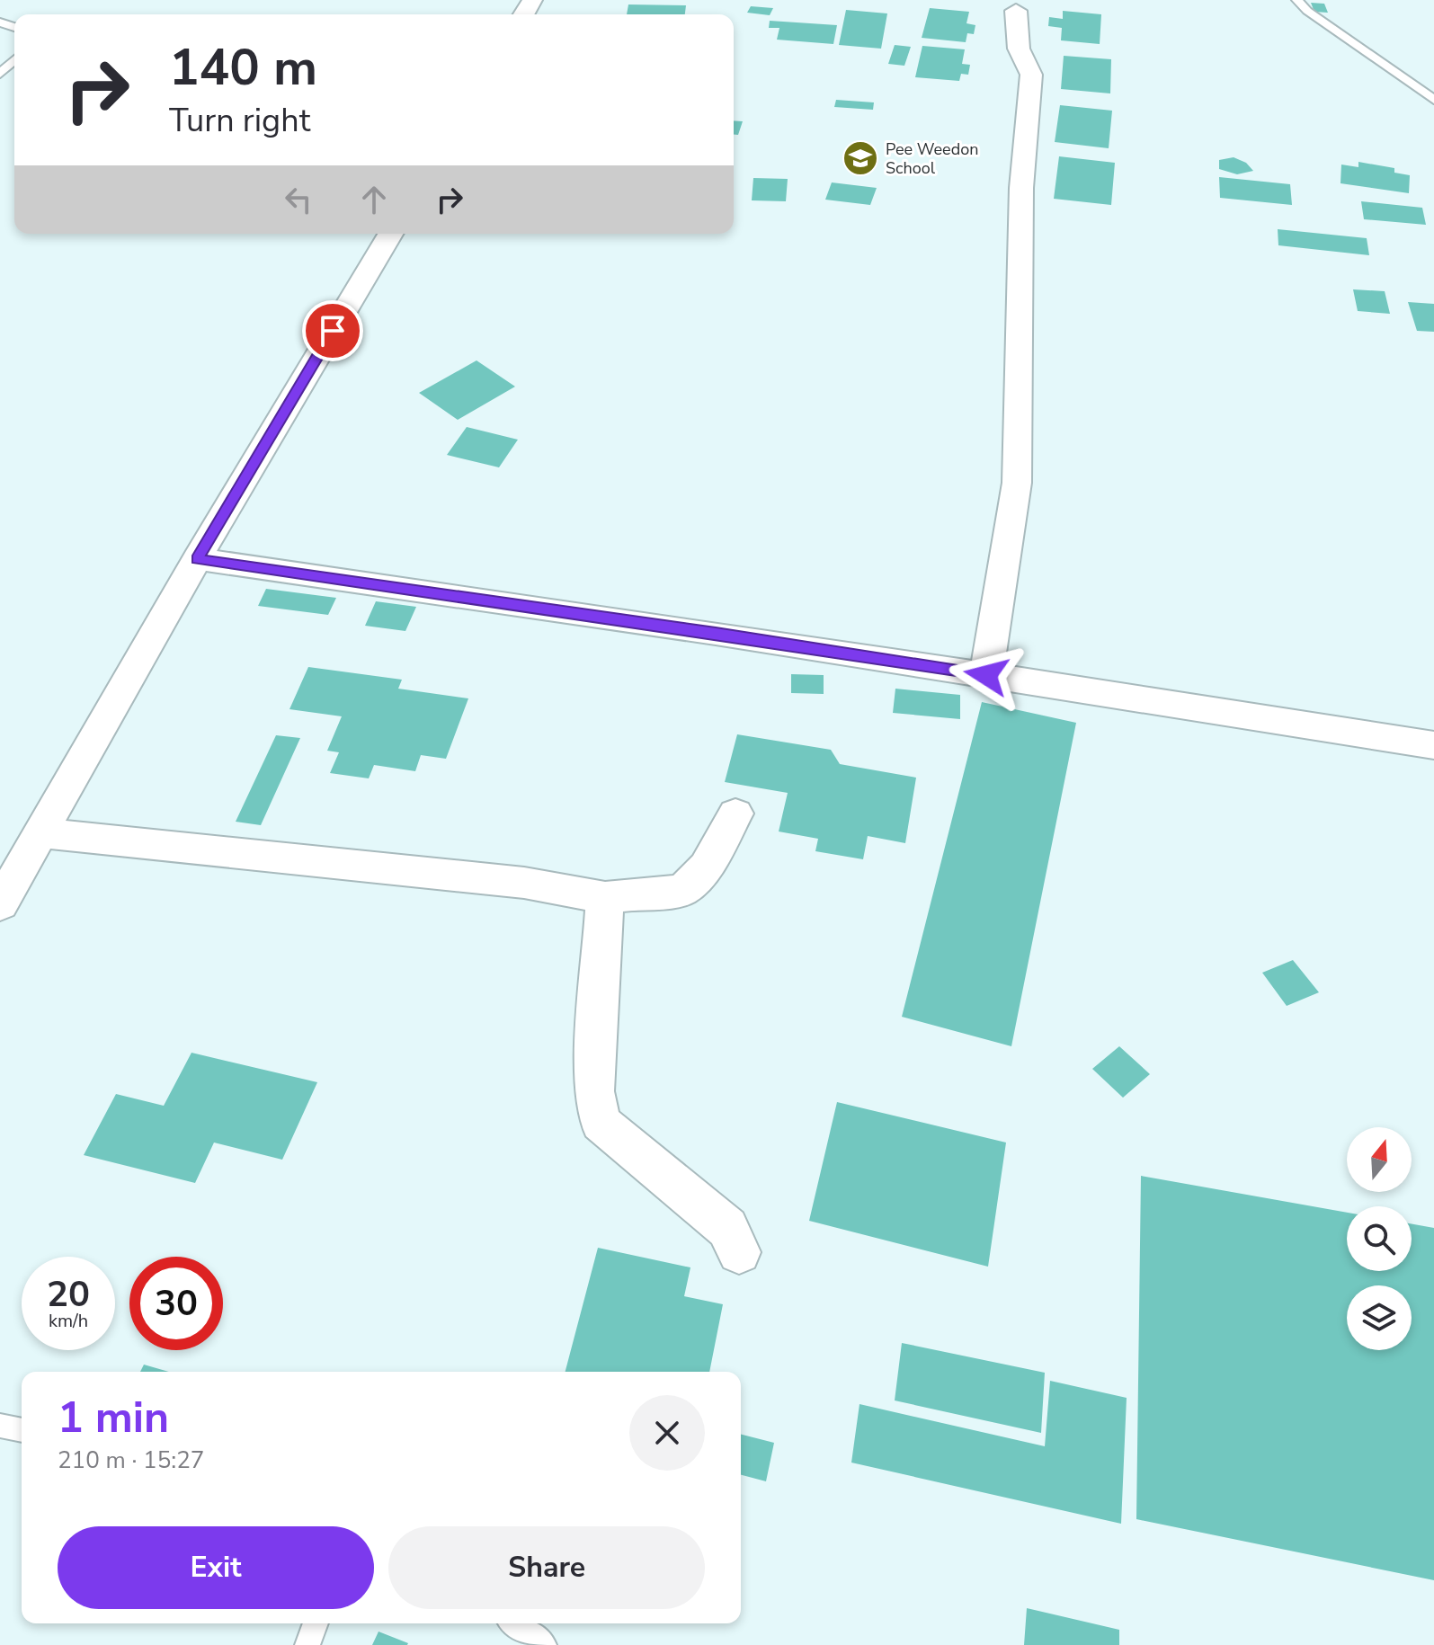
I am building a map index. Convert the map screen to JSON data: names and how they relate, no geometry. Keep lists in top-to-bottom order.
{
  "places": {
    "school or university": ["Pee Weedon School"]
  },
  "north": "top",
  "page": {
    "turn": ["140 m", "Turn right"],
    "speed": "20 km/h",
    "limit": "30",
    "heading": ["1 min", "210 m · 15:27"],
    "buttons": ["Exit", "Share"]
  }
}
